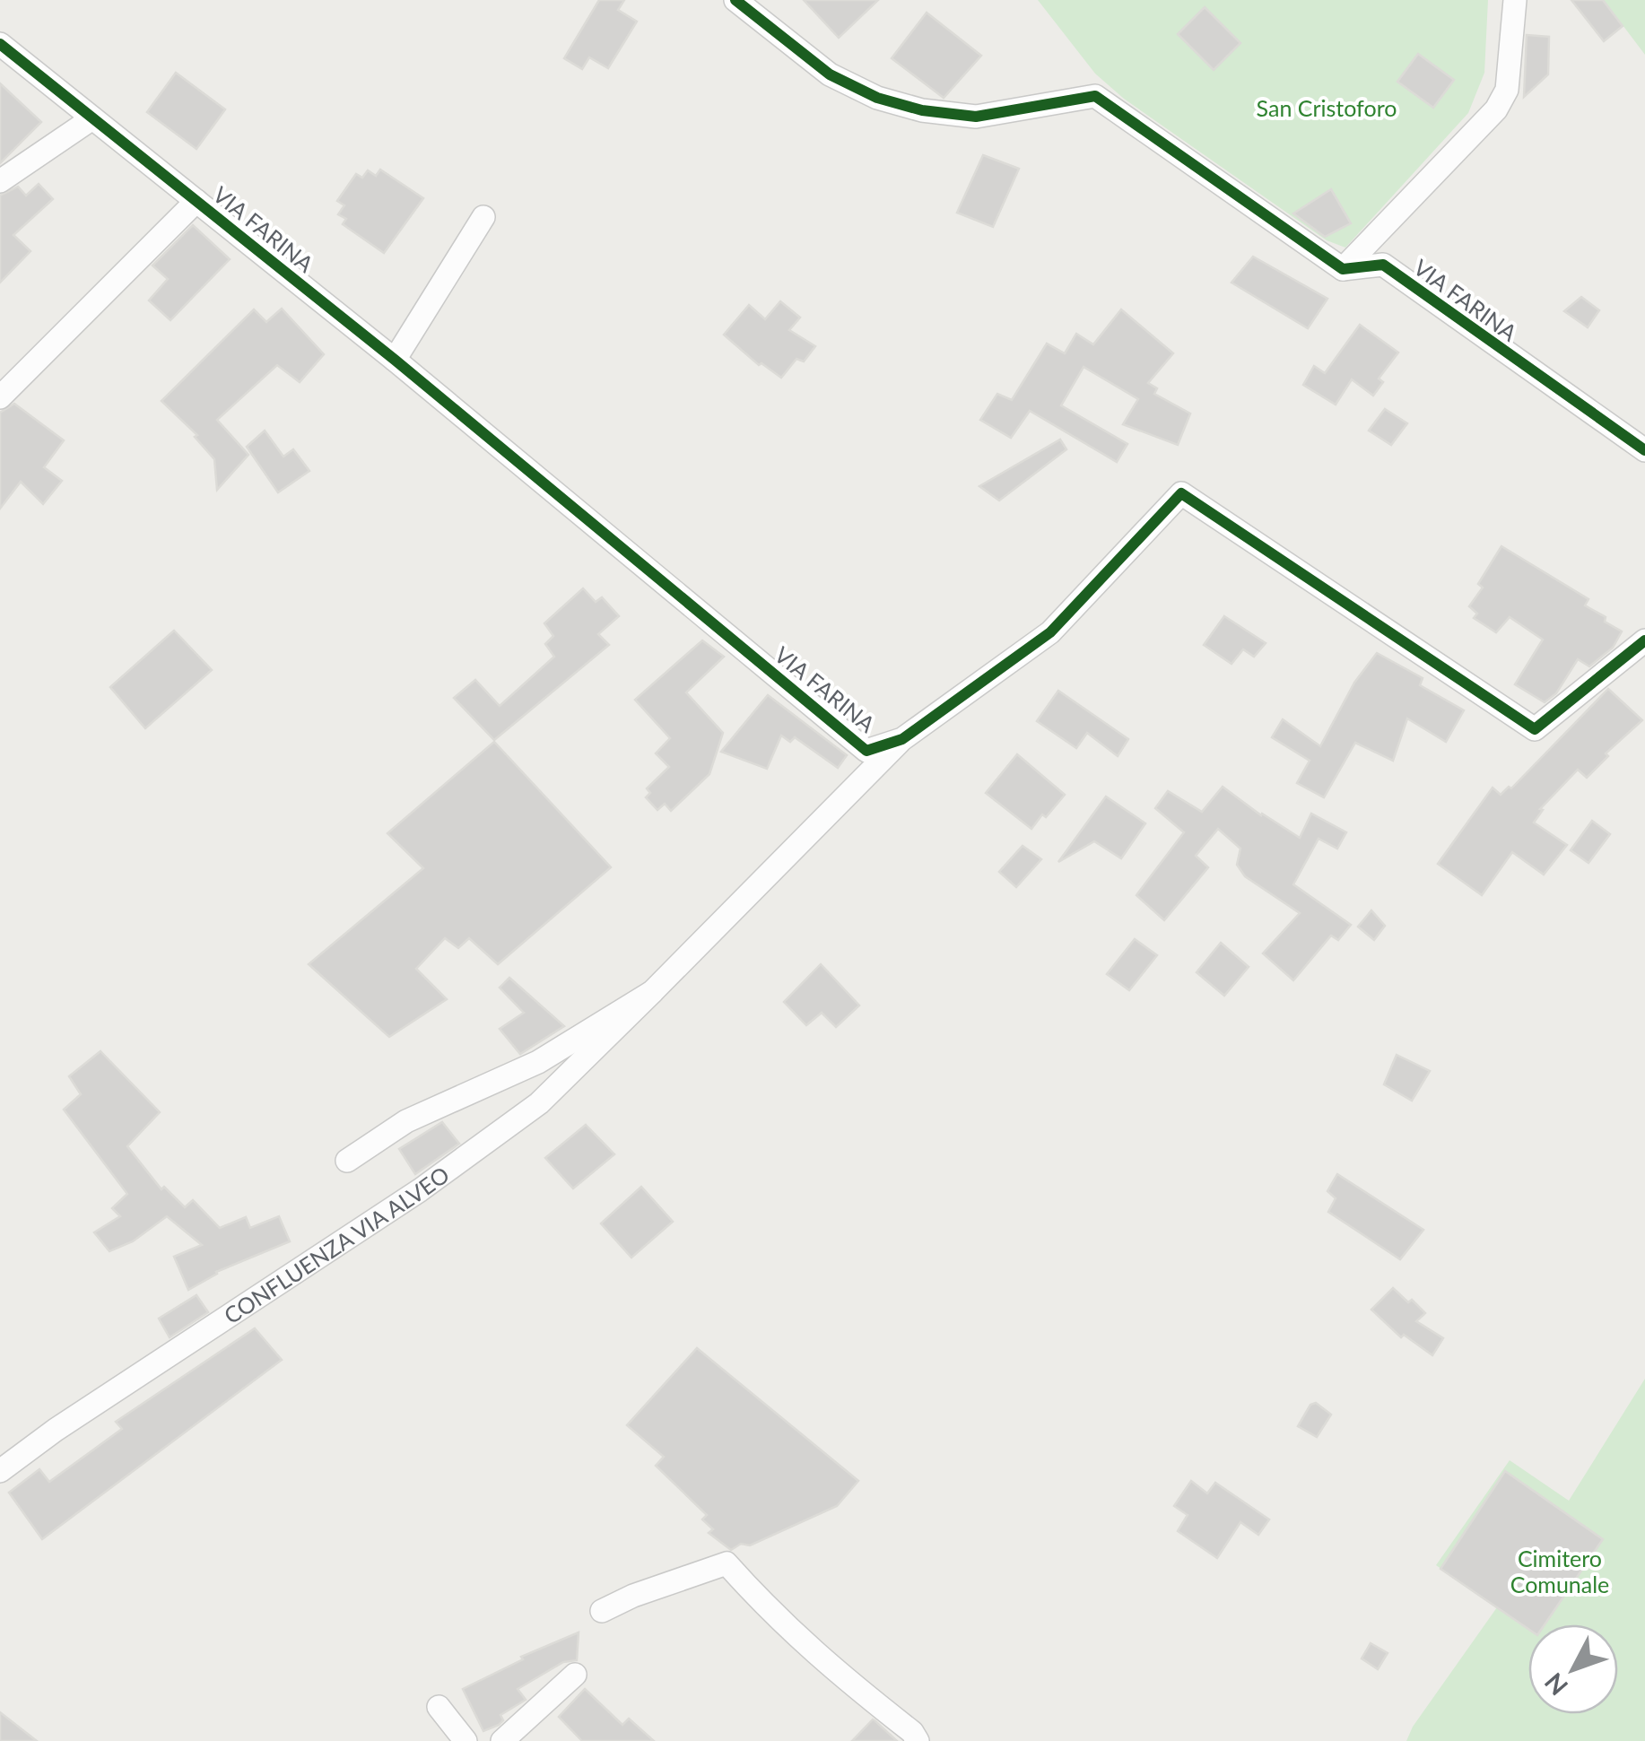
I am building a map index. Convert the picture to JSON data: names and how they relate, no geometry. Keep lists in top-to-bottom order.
{
  "streets": {
    "street": ["VIA FARINA", "CONFLUENZA VIA ALVEO"]
  },
  "crossings": [
    ["VIA FARINA", "CONFLUENZA VIA ALVEO"]
  ],
  "parks": ["San Cristoforo", "Cimitero Comunale"],
  "north": "bottom left"
}
